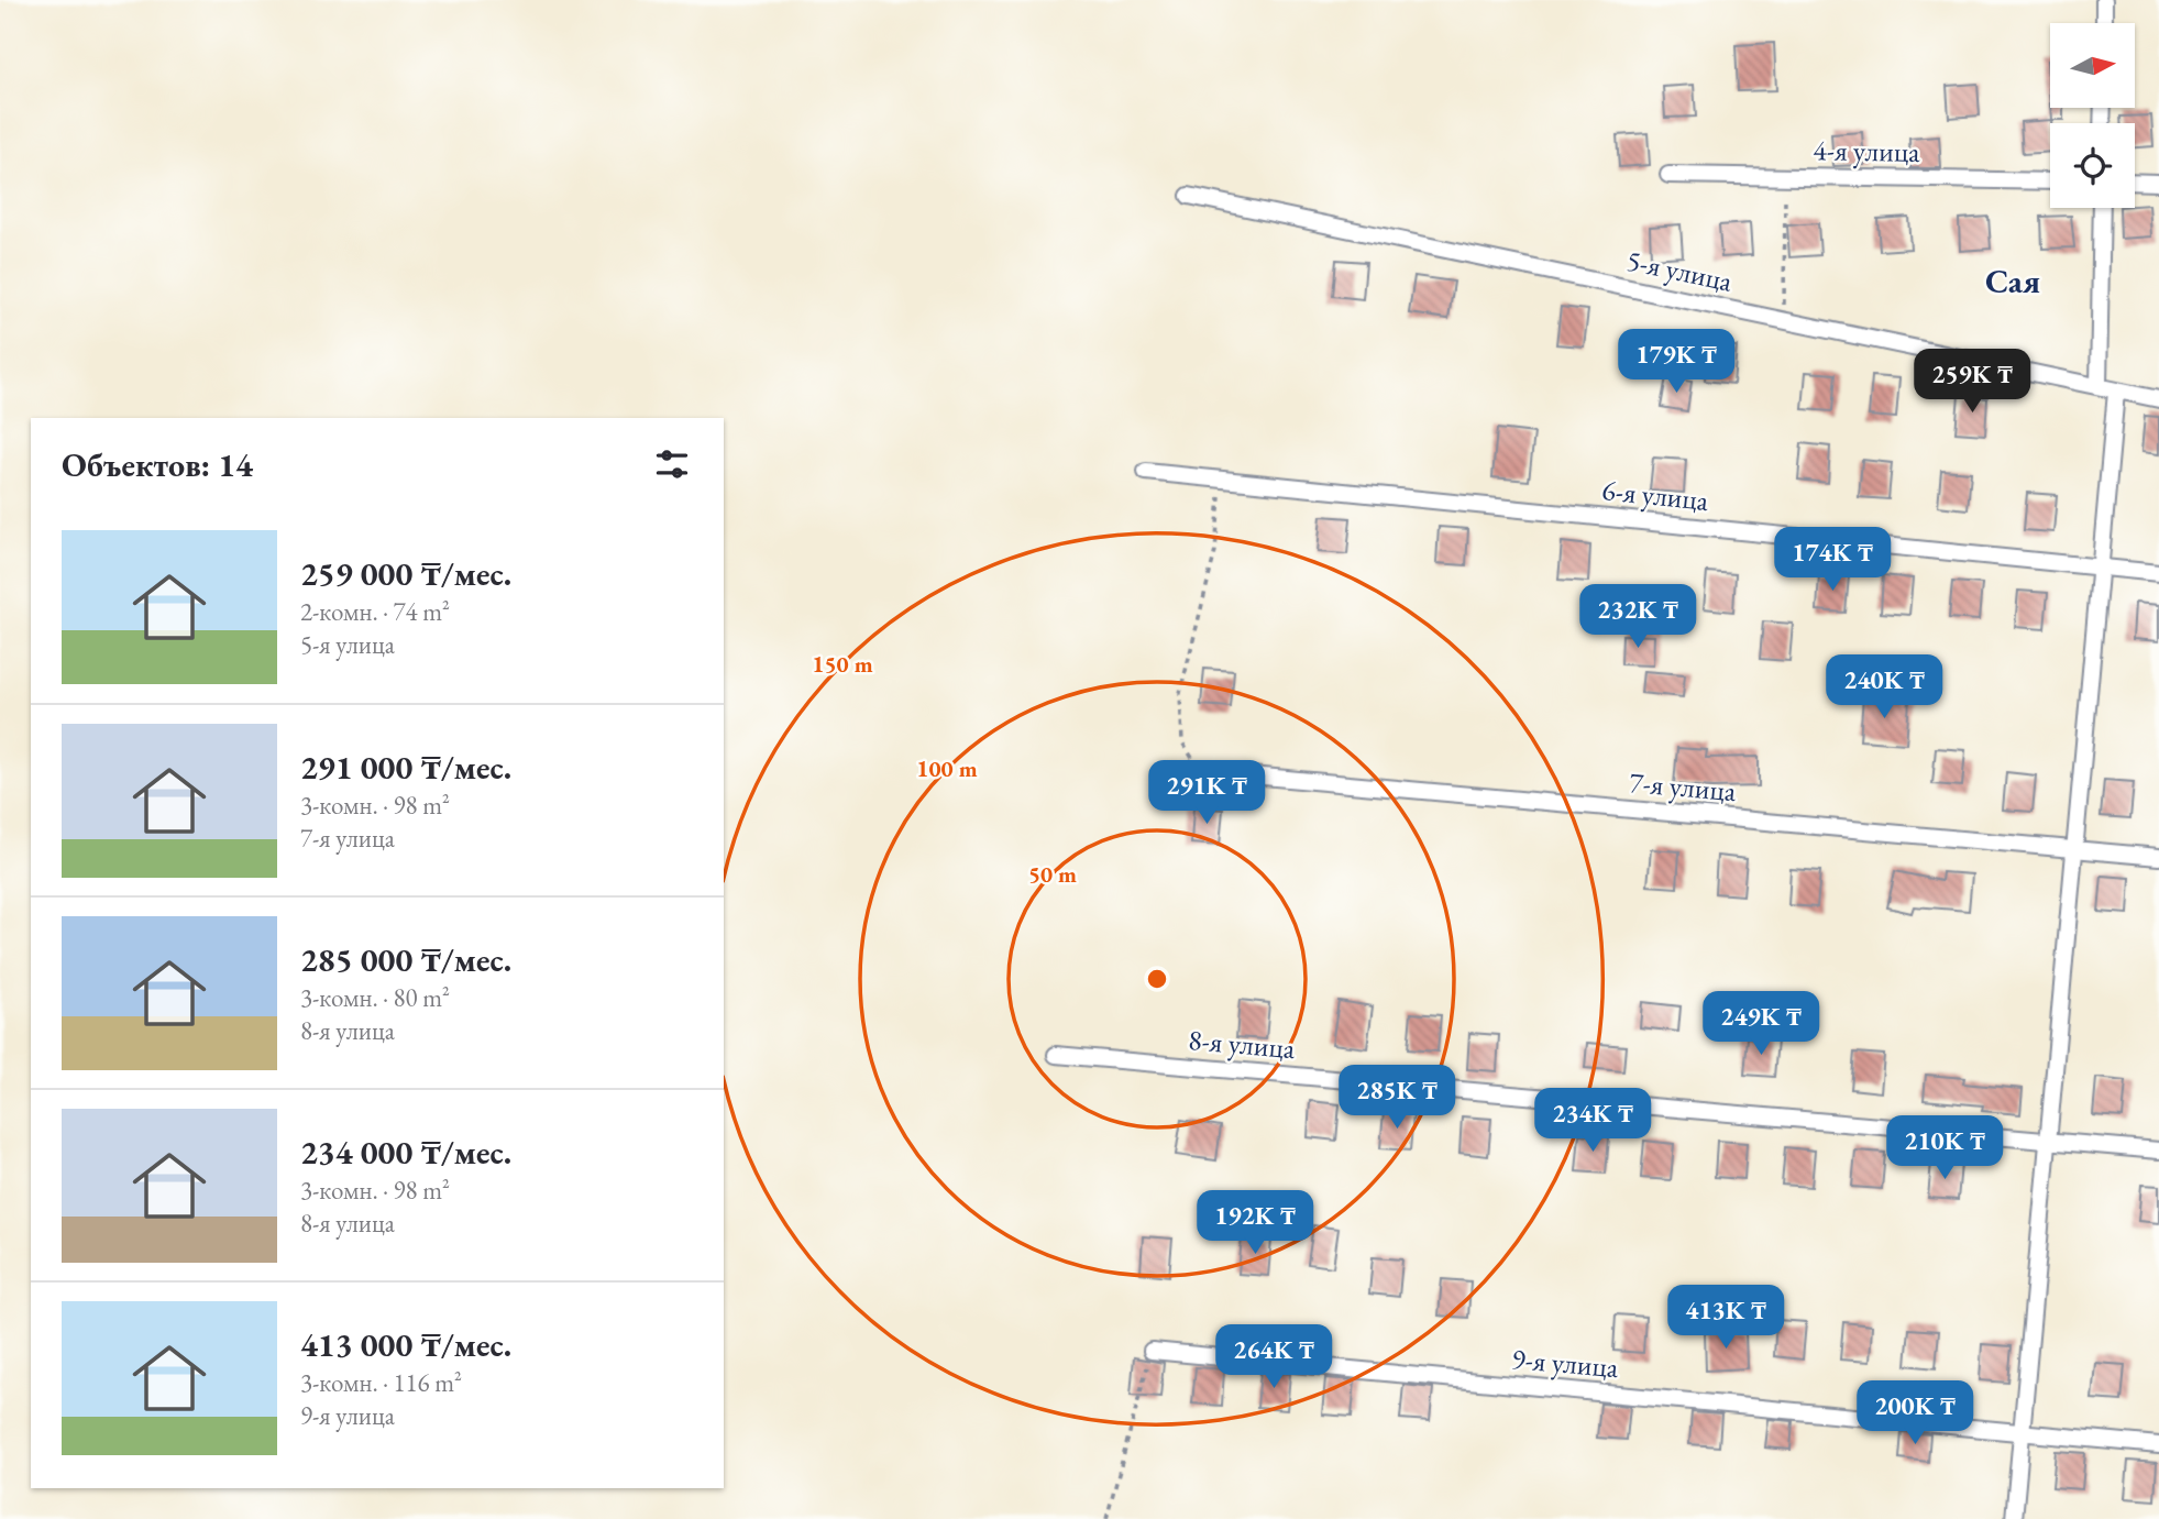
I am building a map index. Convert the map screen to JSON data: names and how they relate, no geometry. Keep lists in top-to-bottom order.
{
  "streets": {
    "street": [
      "4-я улица",
      "5-я улица",
      "6-я улица",
      "7-я улица",
      "8-я улица",
      "9-я улица"
    ]
  },
  "districts": ["Сая"],
  "north": "right",
  "page": {
    "price": [
      "179K ₸",
      "259K ₸",
      "174K ₸",
      "232K ₸",
      "240K ₸",
      "291K ₸",
      "249K ₸",
      "285K ₸",
      "234K ₸",
      "210K ₸",
      "192K ₸",
      "413K ₸",
      "264K ₸",
      "200K ₸"
    ],
    "heading": "Объектов: 14",
    "list": [
      {
        "name": "259 000 ₸/мес.",
        "note": "2-комн. · 74 m² · 5-я улица"
      },
      {
        "name": "291 000 ₸/мес.",
        "note": "3-комн. · 98 m² · 7-я улица"
      },
      {
        "name": "285 000 ₸/мес.",
        "note": "3-комн. · 80 m² · 8-я улица"
      },
      {
        "name": "234 000 ₸/мес.",
        "note": "3-комн. · 98 m² · 8-я улица"
      },
      {
        "name": "413 000 ₸/мес.",
        "note": "3-комн. · 116 m² · 9-я улица"
      }
    ]
  },
  "rings": ["150 m", "100 m", "50 m"]
}
